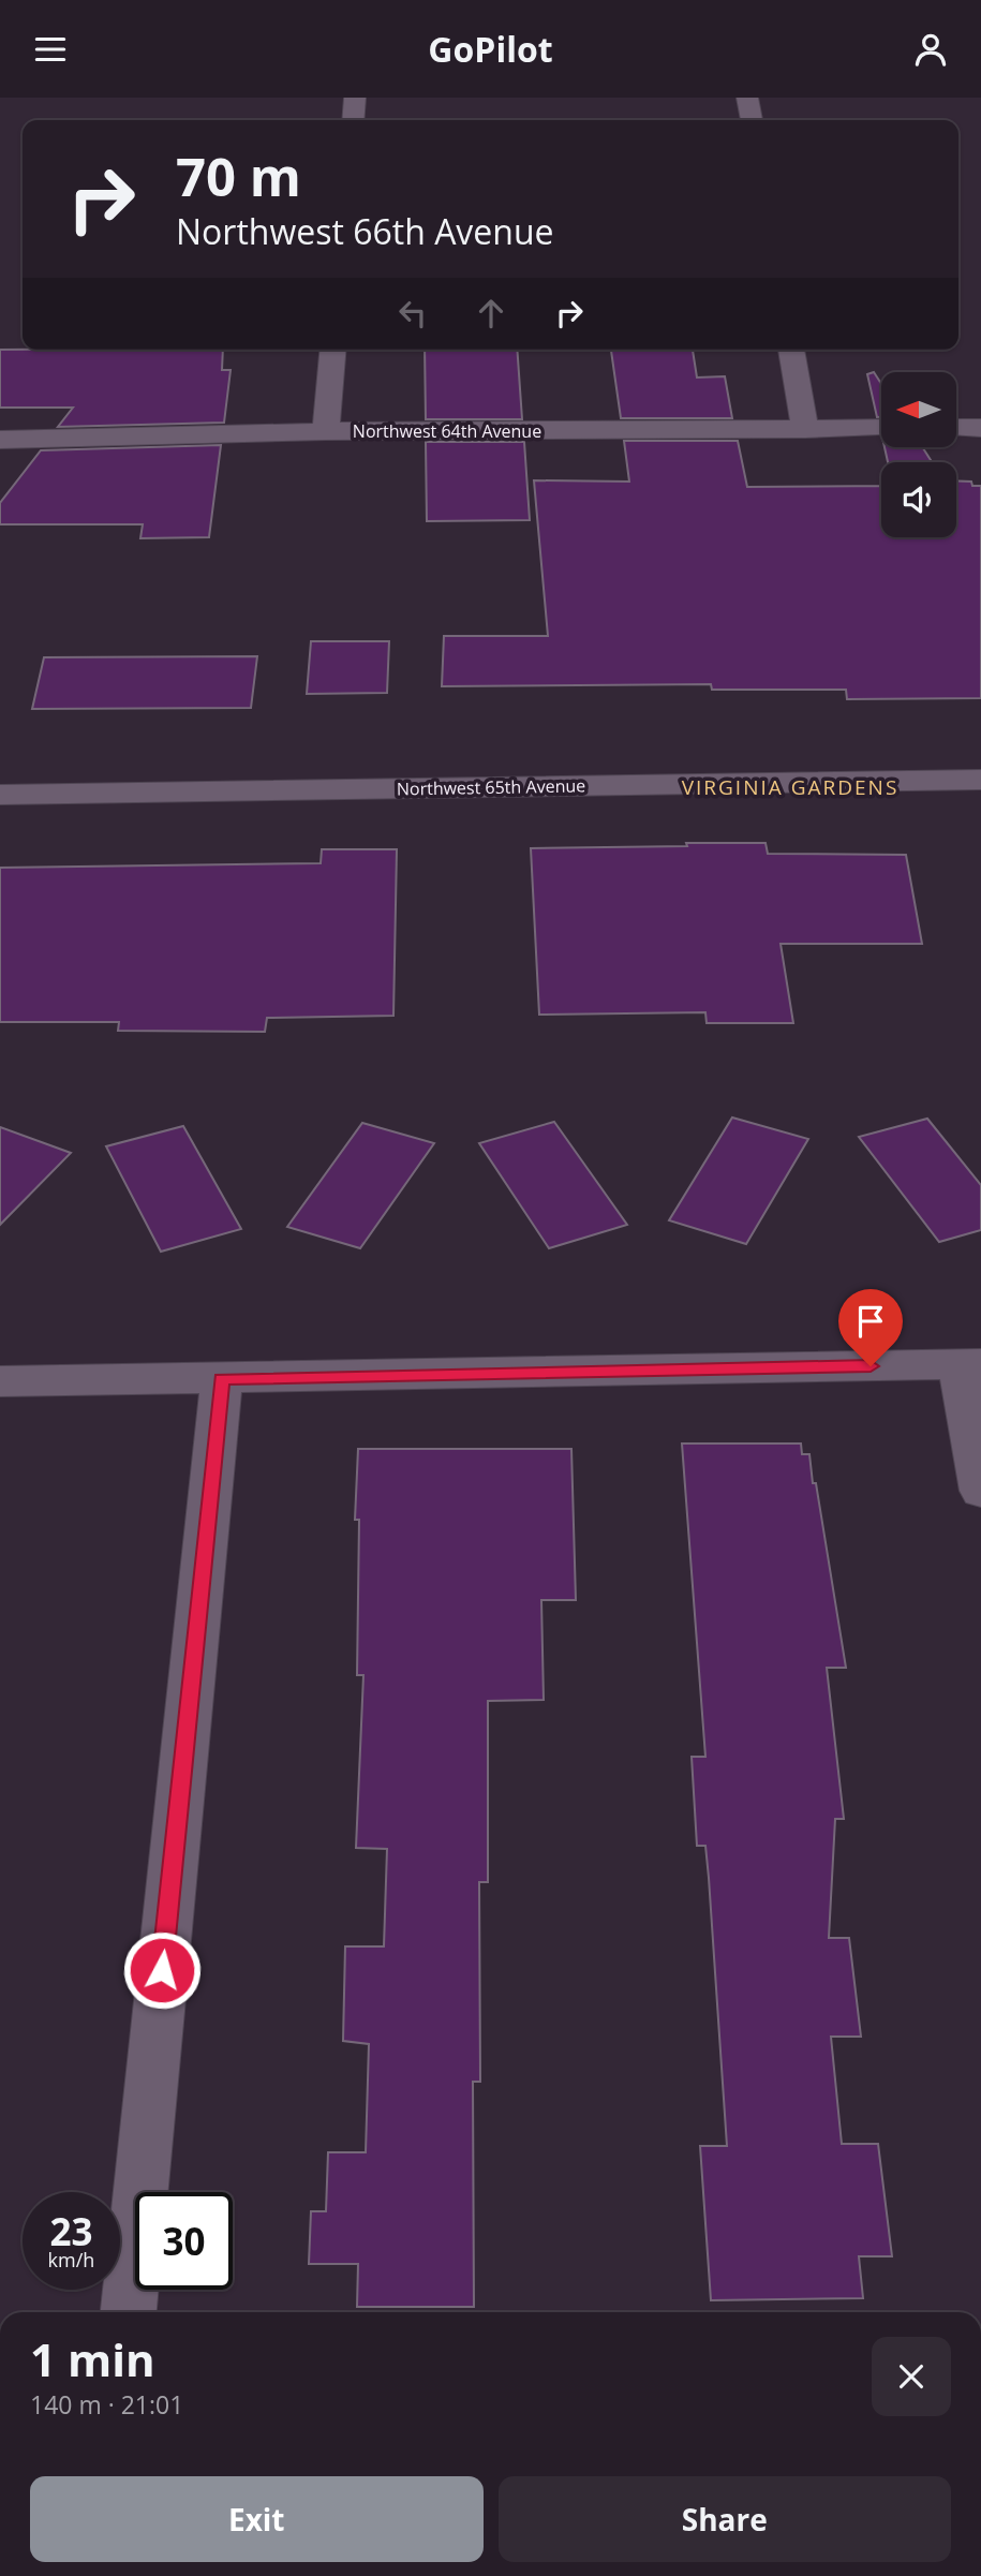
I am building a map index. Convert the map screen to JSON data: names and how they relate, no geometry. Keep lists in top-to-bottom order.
{
  "streets": {
    "street": ["Northwest 64th Avenue", "Northwest 65th Avenue"]
  },
  "districts": ["VIRGINIA GARDENS"],
  "north": "left",
  "page": {
    "header": "GoPilot",
    "turn": ["70 m", "Northwest 66th Avenue"],
    "speed": "23 km/h",
    "limit": "30",
    "heading": ["1 min", "140 m · 21:01"],
    "buttons": ["Exit", "Share"]
  }
}
